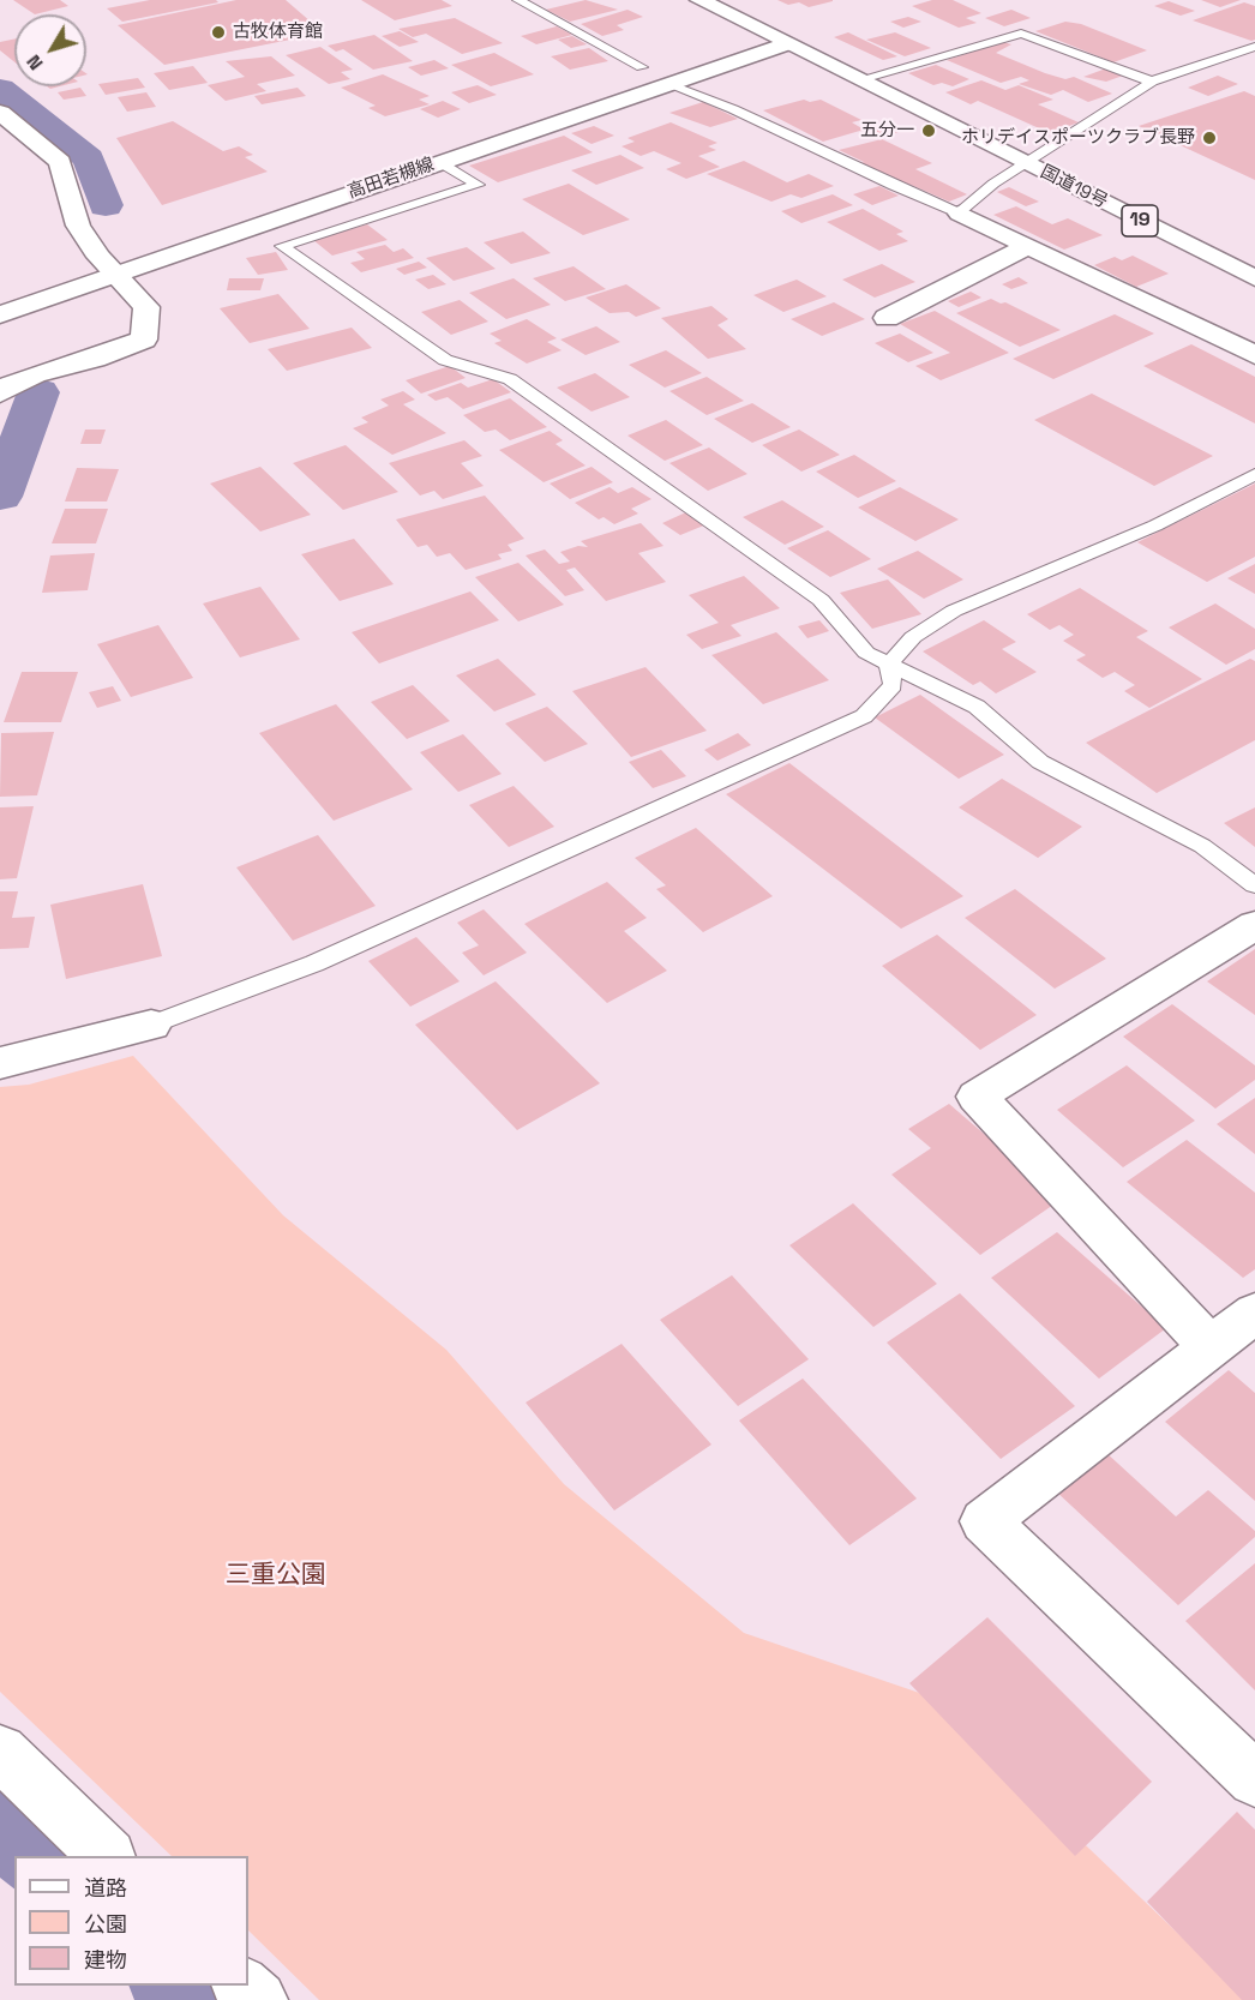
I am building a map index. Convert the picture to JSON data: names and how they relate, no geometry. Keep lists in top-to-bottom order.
{
  "streets": {
    "main road": ["高田若槻線", "国道19号", "19"]
  },
  "crossings": [
    ["高田若槻線", "国道19号"]
  ],
  "parks": ["三重公園"],
  "places": ["古牧体育館", "五分一", "ホリデイスポーツクラブ長野"],
  "legend": ["道路", "公園", "建物"],
  "north": "bottom left"
}
